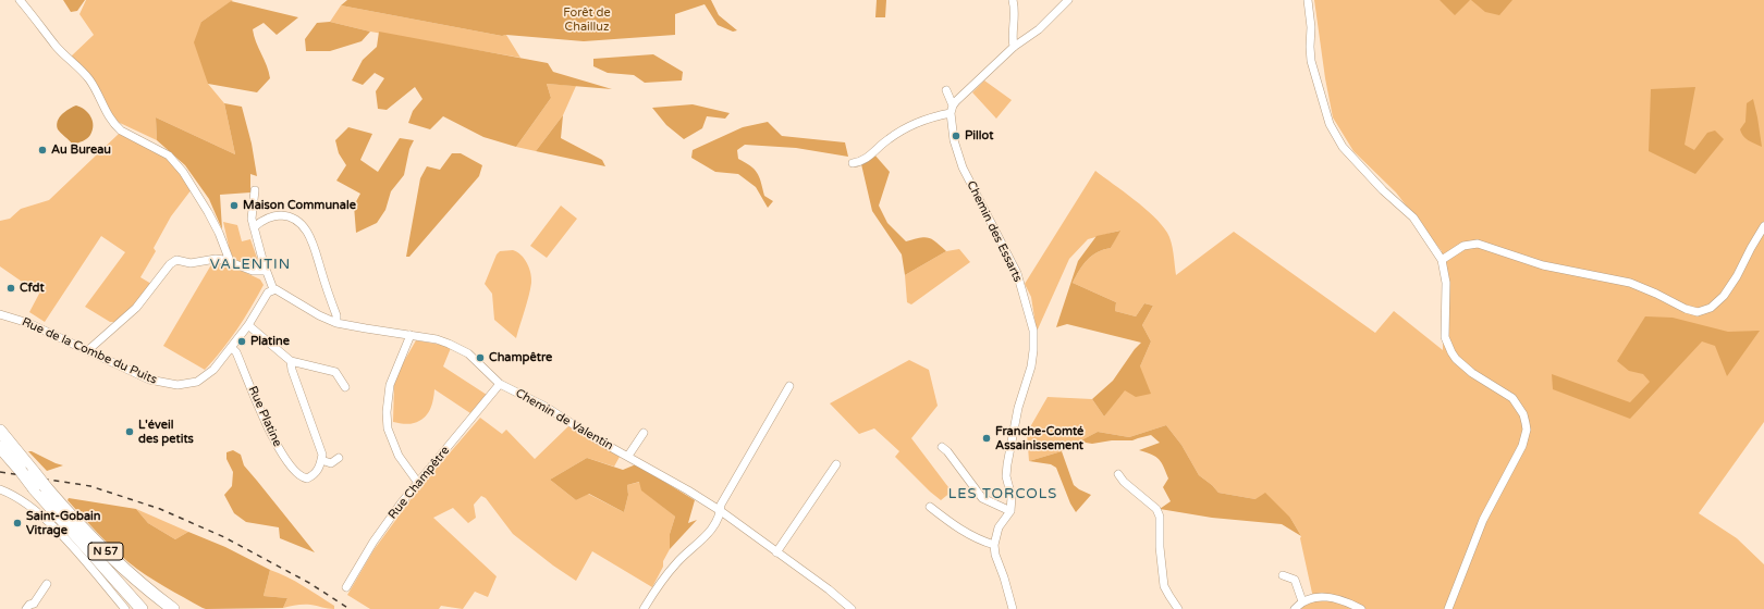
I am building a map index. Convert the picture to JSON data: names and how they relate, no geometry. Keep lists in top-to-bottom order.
{
  "streets": {
    "highway": ["N 57"],
    "street": [
      "Chemin des Essarts",
      "Rue de la Combe du Puits",
      "Rue Platine",
      "Chemin de Valentin",
      "Rue Champêtre"
    ]
  },
  "crossings": [
    ["Rue de la Combe du Puits", "Rue Platine"],
    ["Chemin de Valentin", "Rue Champêtre"]
  ],
  "districts": ["VALENTIN", "LES TORCOLS"],
  "parks": ["Forêt de Chailluz"],
  "places": [
    "Pillot",
    "Au Bureau",
    "Maison Communale",
    "Cfdt",
    "Platine",
    "Champêtre",
    "L'éveil des petits",
    "Franche-Comté Assainissement",
    "Saint-Gobain Vitrage"
  ]
}
